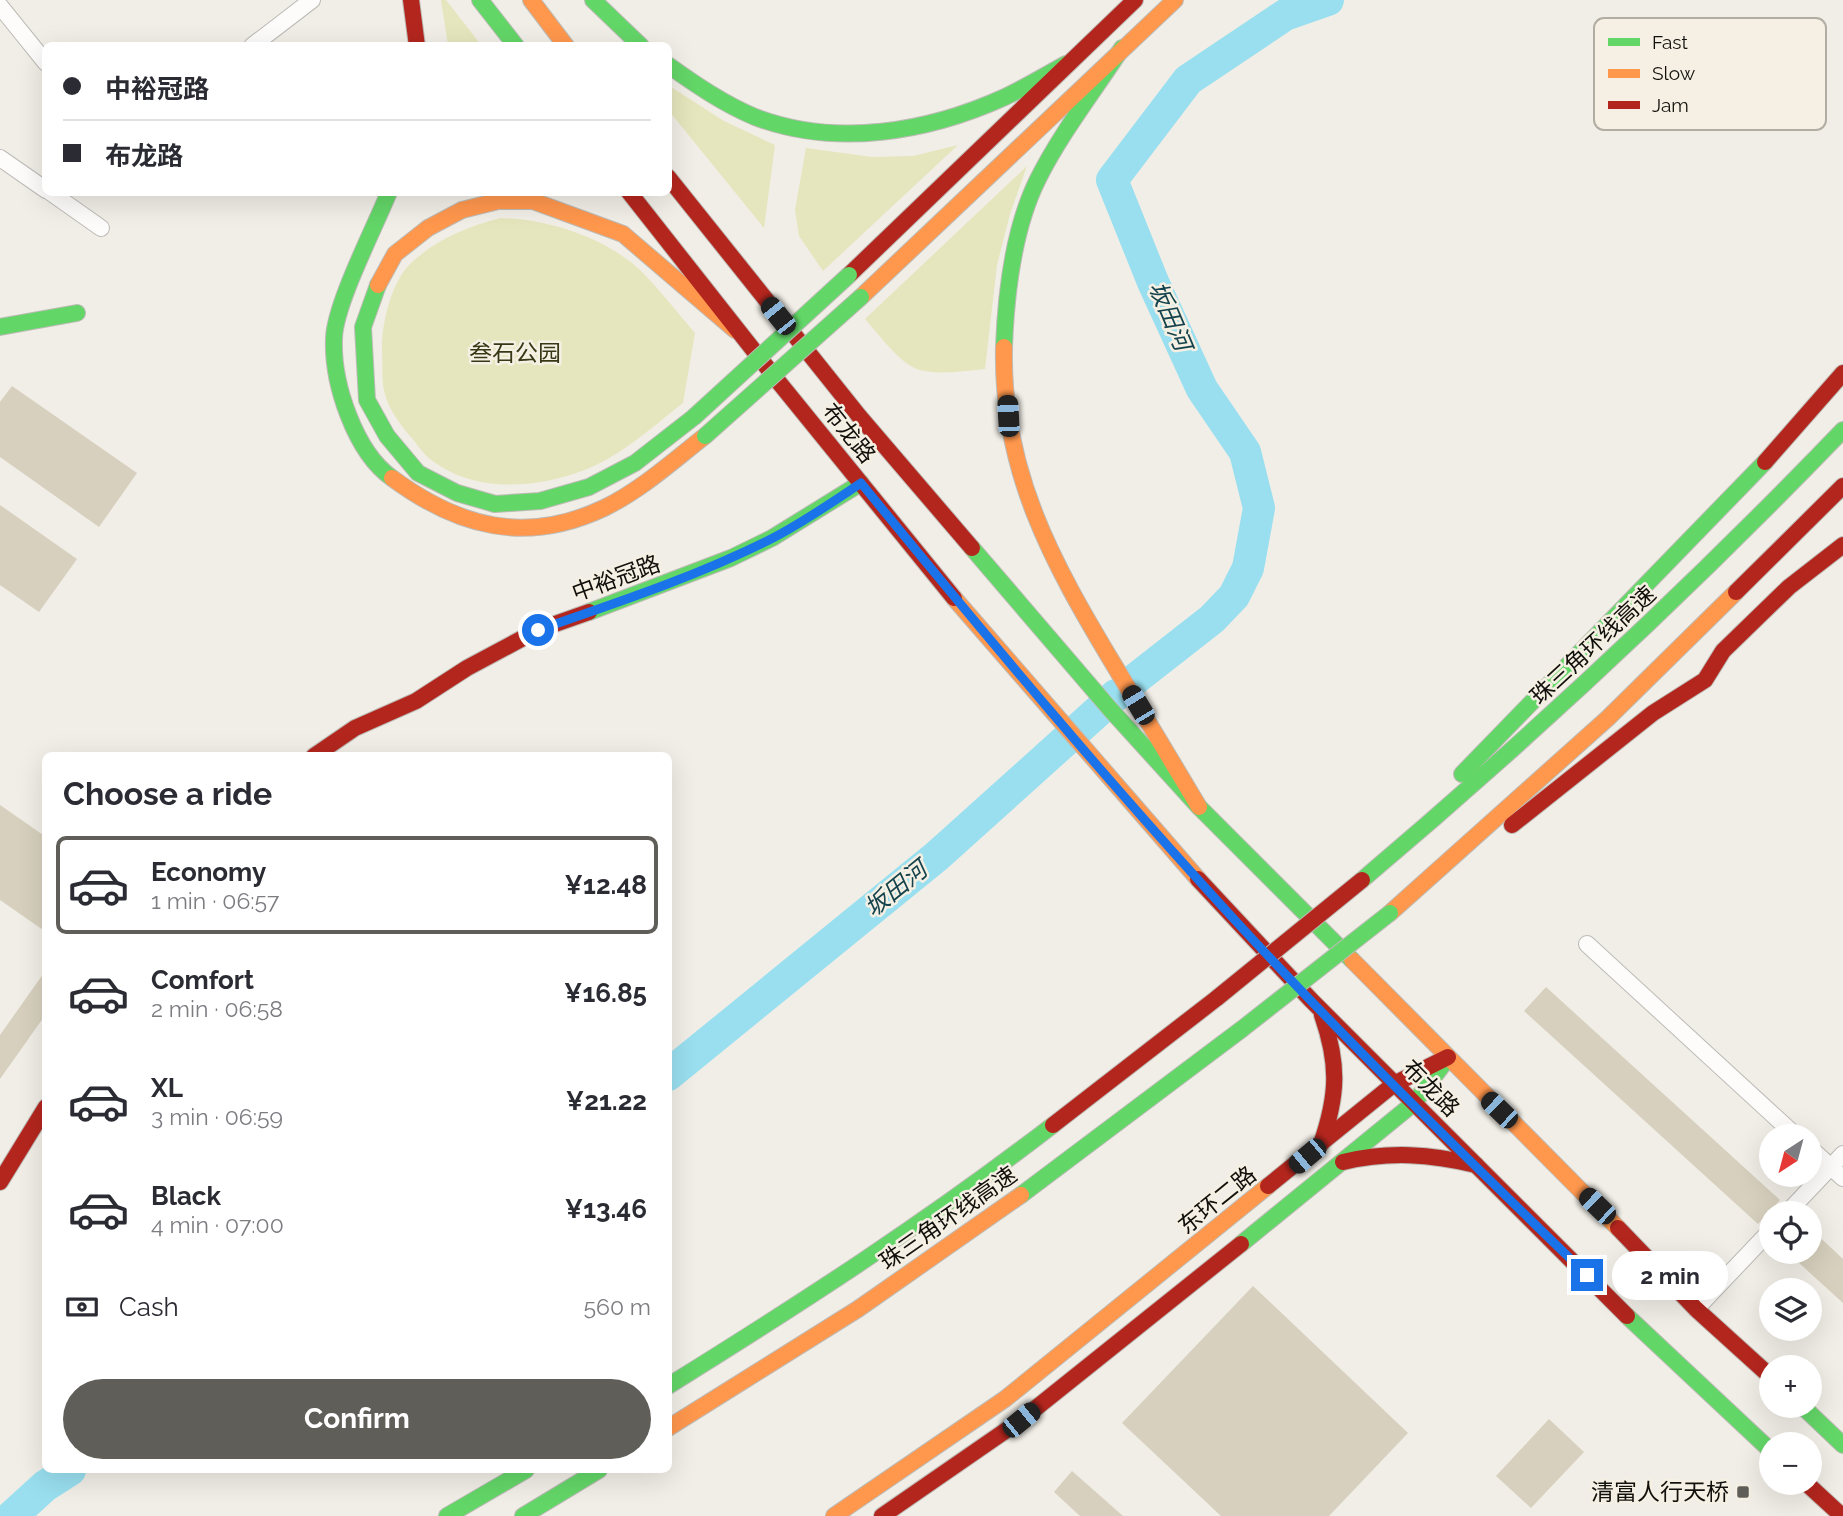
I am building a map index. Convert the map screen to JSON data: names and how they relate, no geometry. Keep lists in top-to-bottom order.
{
  "streets": {
    "main road": [
      "布龙路",
      "中裕冠路",
      "珠三角环线高速",
      "东环二路"
    ]
  },
  "crossings": [
    ["布龙路", "中裕冠路"],
    ["布龙路", "东环二路"]
  ],
  "water": ["坂田河"],
  "parks": ["叁石公园"],
  "places": {
    "transit": ["清富人行天桥"]
  },
  "legend": ["Fast", "Slow", "Jam"],
  "north": "bottom left",
  "page": {
    "banner": ["中裕冠路", "布龙路"],
    "heading": "Choose a ride",
    "list": [
      {
        "name": "Economy",
        "note": "1 min · 06:57",
        "value": "¥12.48"
      },
      {
        "name": "Comfort",
        "note": "2 min · 06:58",
        "value": "¥16.85"
      },
      {
        "name": "XL",
        "note": "3 min · 06:59",
        "value": "¥21.22"
      },
      {
        "name": "Black",
        "note": "4 min · 07:00",
        "value": "¥13.46"
      }
    ],
    "map_buttons": ["+", "−"],
    "bubble": "2 min",
    "pay": ["Cash", "560 m"],
    "buttons": "Confirm"
  }
}
